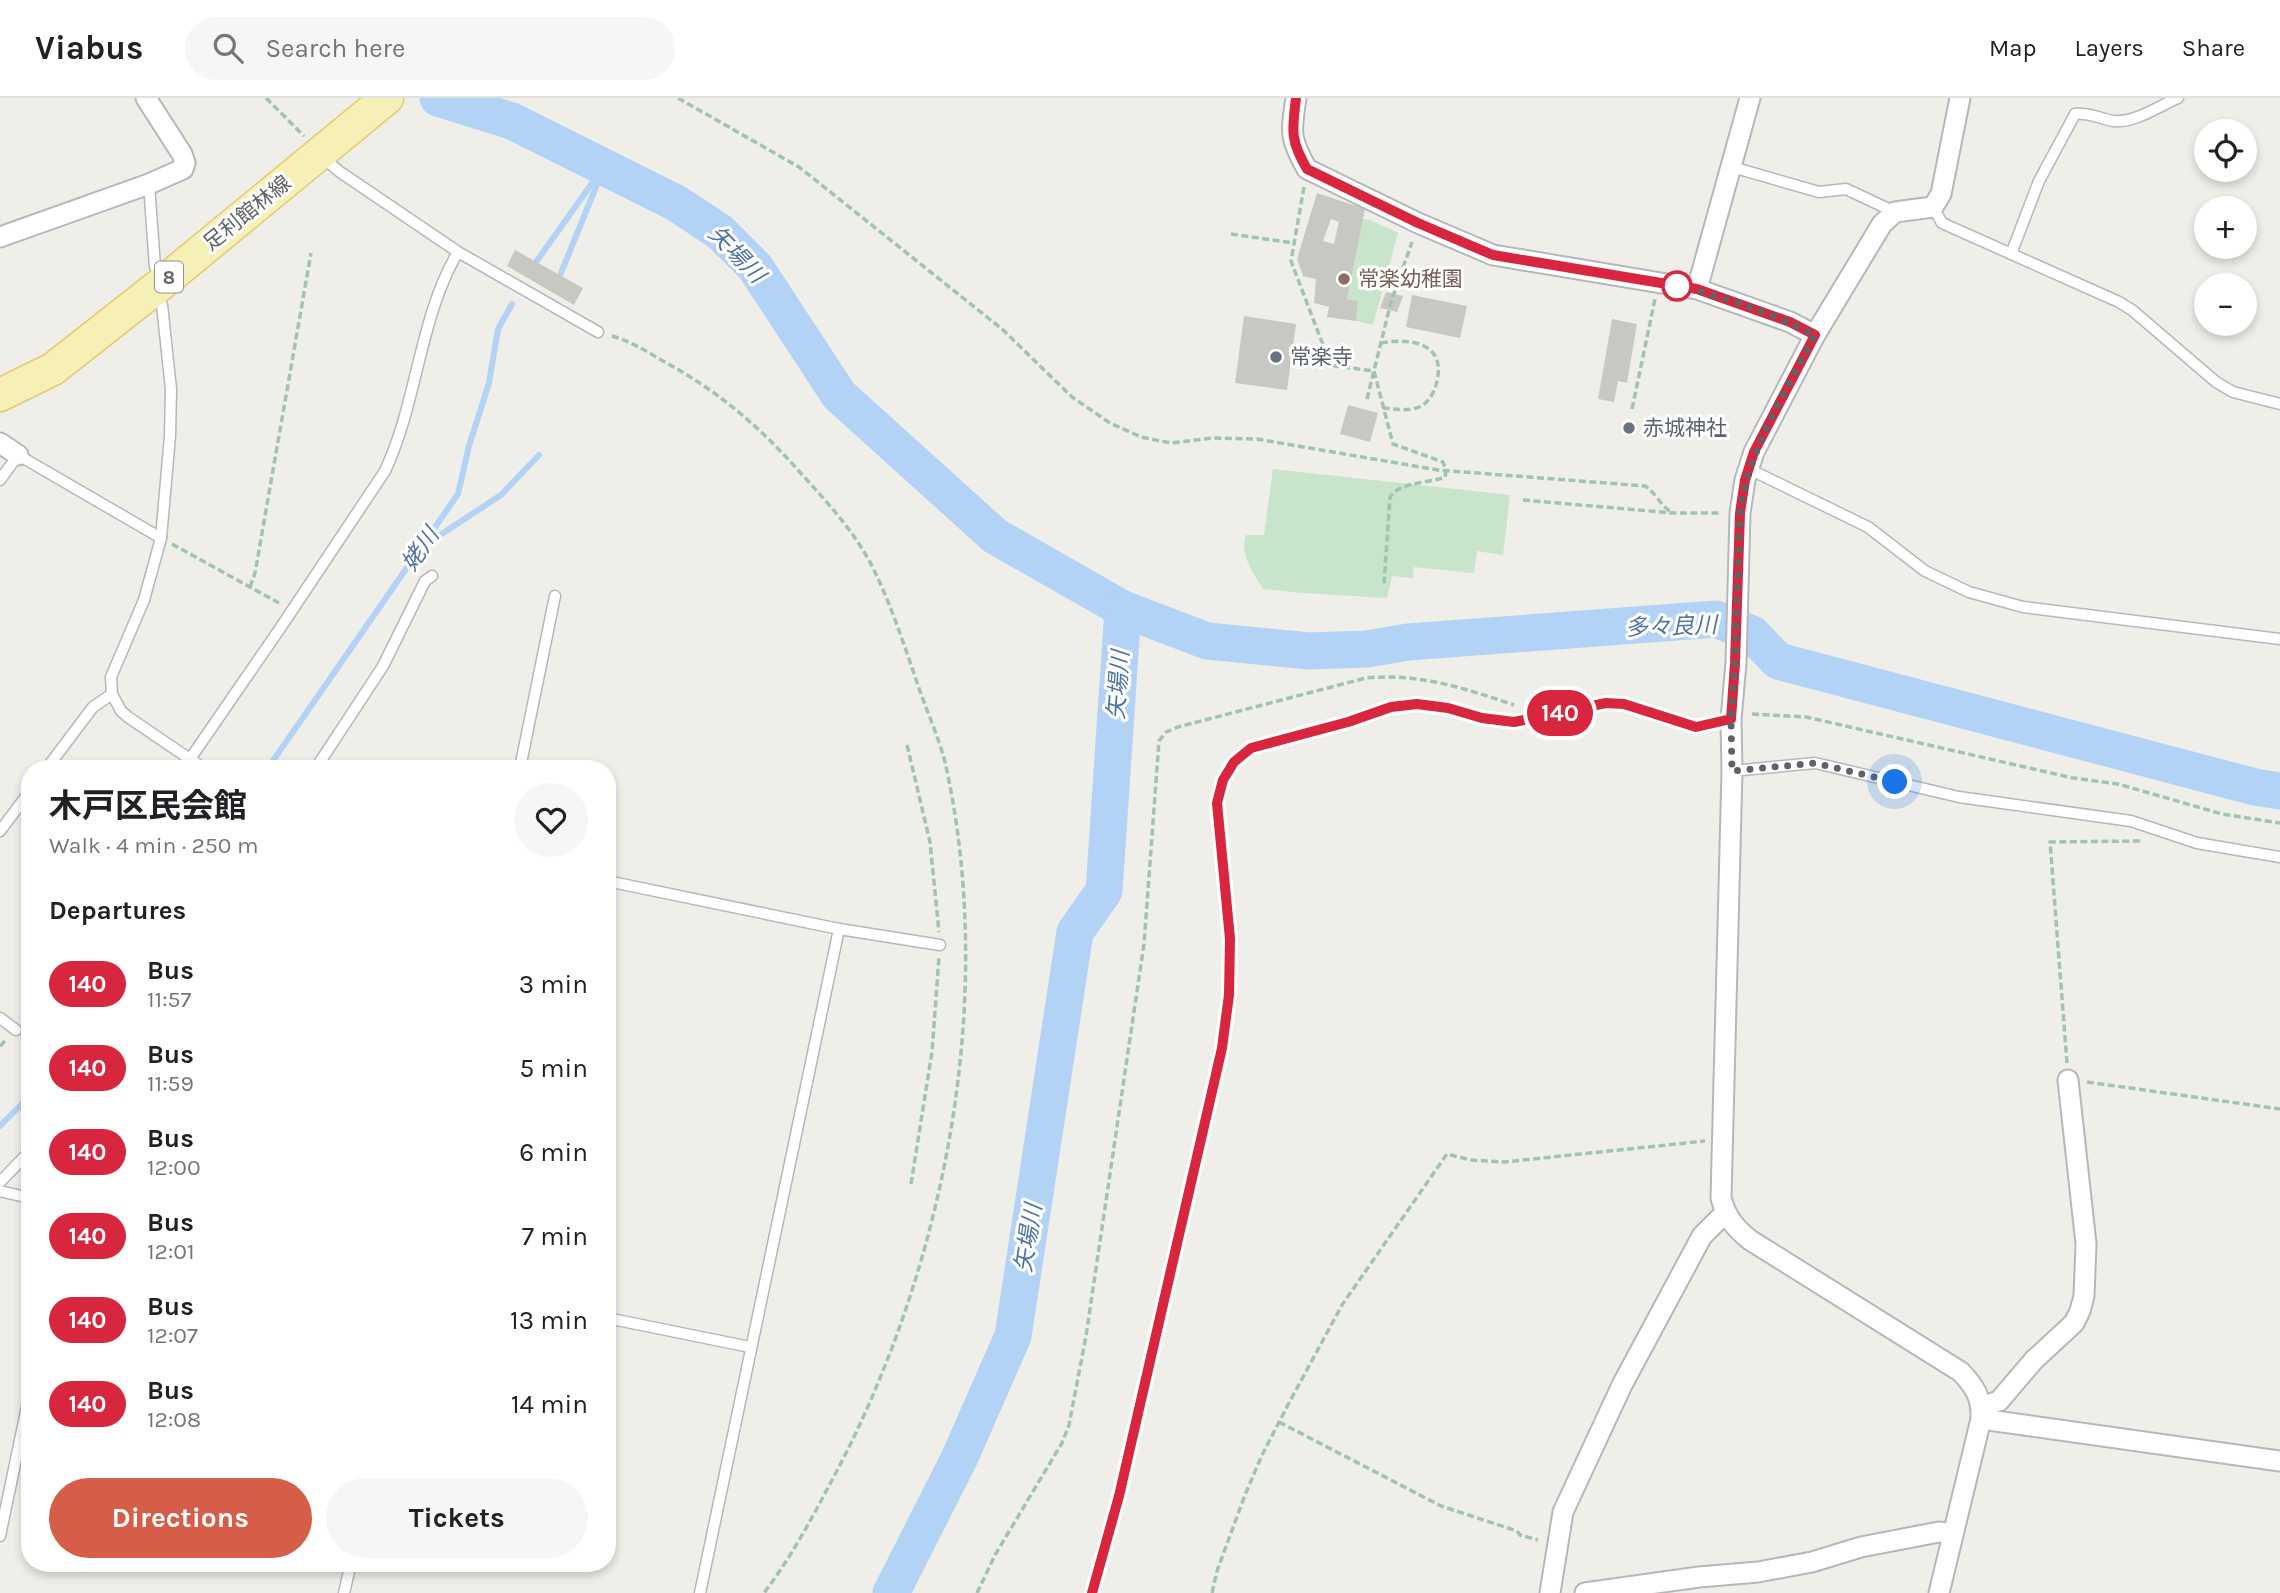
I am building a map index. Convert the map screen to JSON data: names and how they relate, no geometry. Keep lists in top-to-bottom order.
{
  "streets": {
    "main road": ["足利館林線", "8"]
  },
  "water": ["矢場川", "姥川", "多々良川"],
  "places": ["常楽幼稚園", "常楽寺", "赤城神社"],
  "lines": ["bus line 140"],
  "page": {
    "header": "Viabus",
    "search": "Search here",
    "nav": ["Map", "Layers", "Share"],
    "on_map": "140",
    "map_buttons": ["+", "−"],
    "heading": [
      ["木戸区民会館", "Walk · 4 min · 250 m"],
      "Departures"
    ],
    "list": [
      {
        "mark": "140",
        "name": "Bus",
        "note": "11:57",
        "value": "3 min"
      },
      {
        "mark": "140",
        "name": "Bus",
        "note": "11:59",
        "value": "5 min"
      },
      {
        "mark": "140",
        "name": "Bus",
        "note": "12:00",
        "value": "6 min"
      },
      {
        "mark": "140",
        "name": "Bus",
        "note": "12:01",
        "value": "7 min"
      },
      {
        "mark": "140",
        "name": "Bus",
        "note": "12:07",
        "value": "13 min"
      },
      {
        "mark": "140",
        "name": "Bus",
        "note": "12:08",
        "value": "14 min"
      }
    ],
    "buttons": ["Directions", "Tickets"]
  }
}
